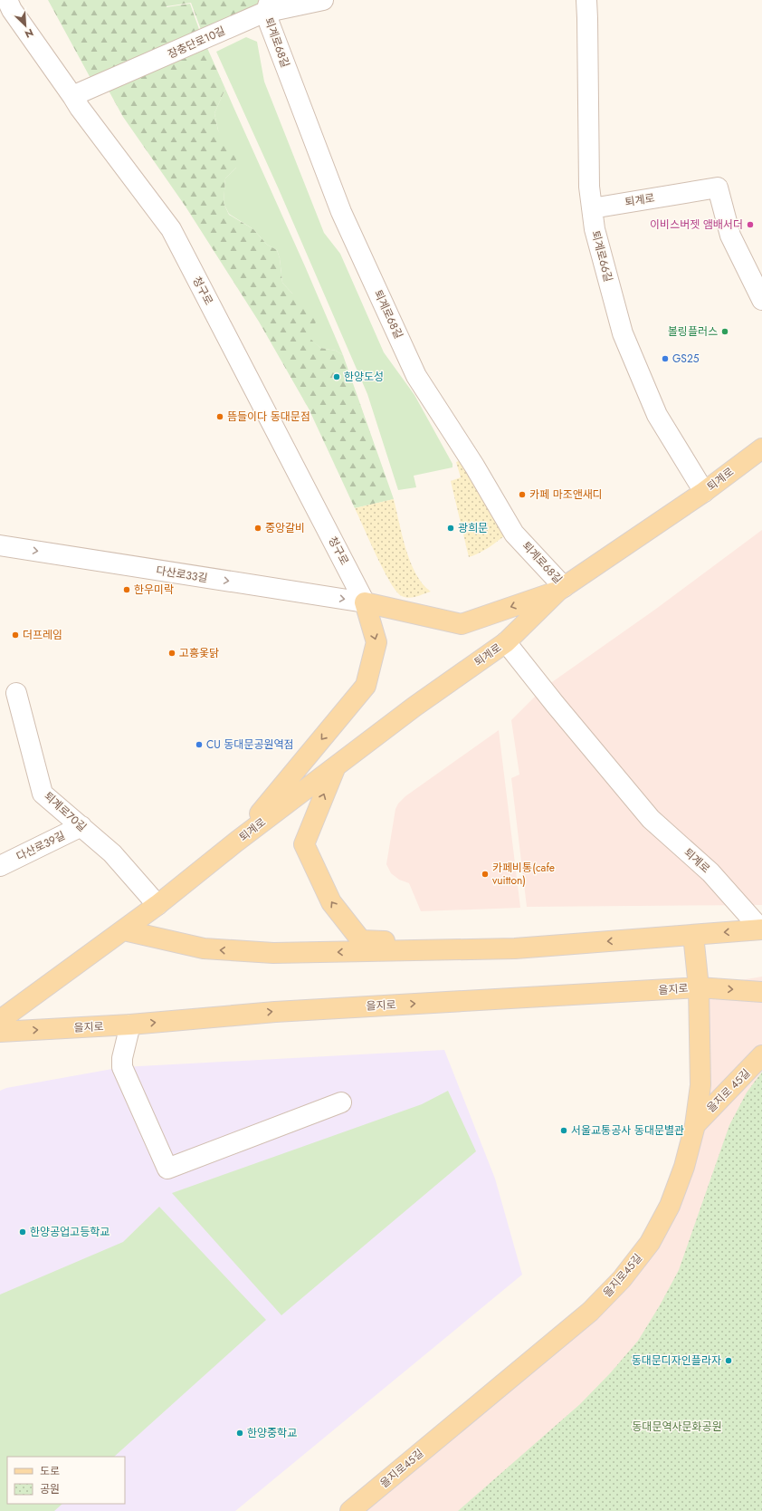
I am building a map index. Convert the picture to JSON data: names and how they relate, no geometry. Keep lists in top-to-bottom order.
{
  "streets": {
    "main road": [
      "퇴계로",
      "을지로",
      "을지로 45길",
      "을지로45길"
    ],
    "street": [
      "장충단로10길",
      "퇴계로68길",
      "퇴계로66길",
      "청구로",
      "다산로33길",
      "퇴계로70길",
      "다산로39길"
    ]
  },
  "crossings": [
    ["장충단로10길", "퇴계로68길"],
    ["장충단로10길", "청구로"],
    ["퇴계로68길", "퇴계로"],
    ["퇴계로", "퇴계로66길"],
    ["퇴계로", "퇴계로70길"],
    ["청구로", "다산로33길"],
    ["퇴계로70길", "다산로39길"],
    ["을지로", "을지로45길"],
    ["을지로 45길", "을지로45길"]
  ],
  "one_way": ["다산로33길"],
  "parks": ["동대문역사문화공원"],
  "places": [
    "이비스버젯 앰배서더",
    "볼링플러스",
    "GS25",
    "한양도성",
    "뜸들이다 동대문점",
    "카페 마조앤새디",
    "중앙갈비",
    "광희문",
    "한우미락",
    "더프레임",
    "고흥옻닭",
    "CU 동대문공원역점",
    "카페비통(cafe vuitton)",
    "서울교통공사 동대문별관",
    "한양공업고등학교",
    "동대문디자인플라자",
    "한양중학교"
  ],
  "legend": ["도로", "공원"],
  "north": "bottom right"
}
